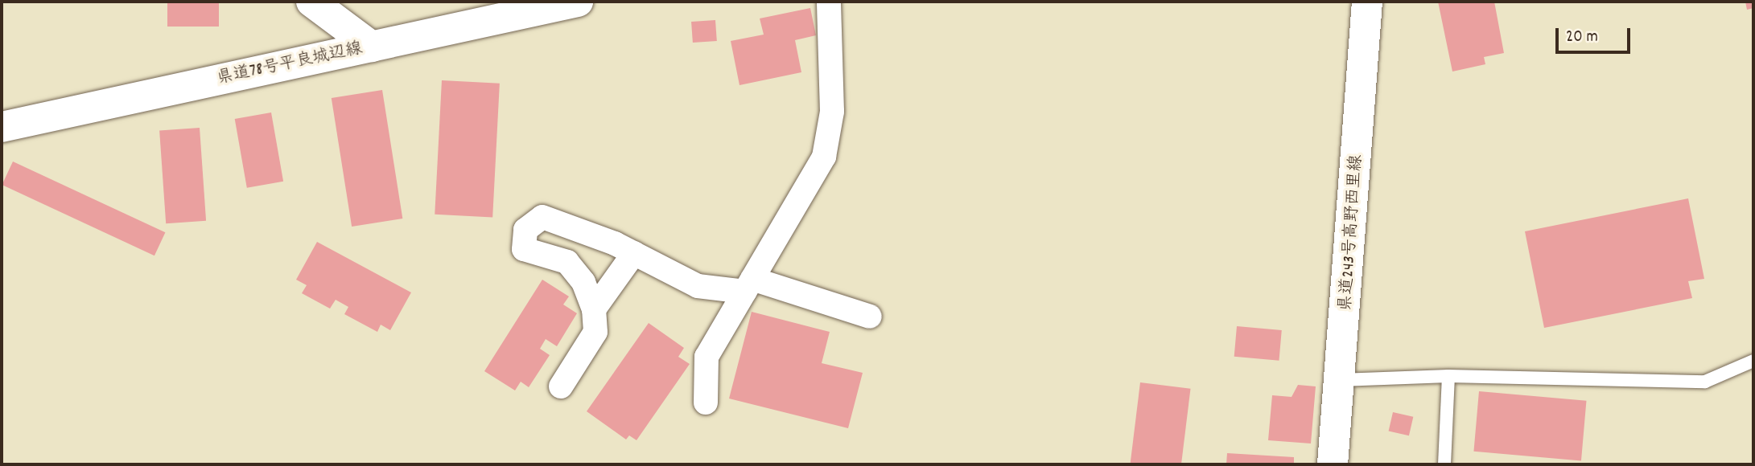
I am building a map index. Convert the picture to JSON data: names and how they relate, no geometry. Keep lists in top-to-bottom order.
{
  "streets": {
    "main road": ["県道78号平良城辺線", "県道243号高野西里線"]
  },
  "scale_bar": "20 m"
}
